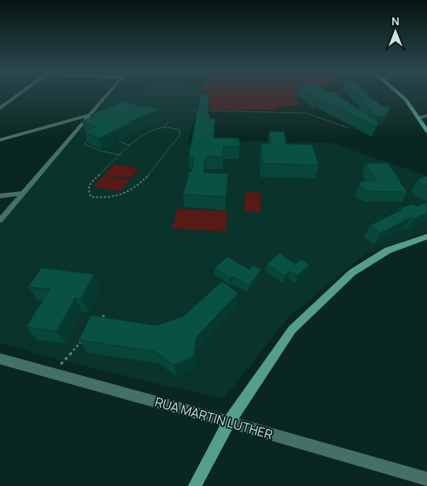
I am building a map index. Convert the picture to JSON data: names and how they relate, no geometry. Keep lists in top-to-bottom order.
{
  "streets": {
    "street": ["RUA MARTIN LUTHER"]
  },
  "north": "top"
}
